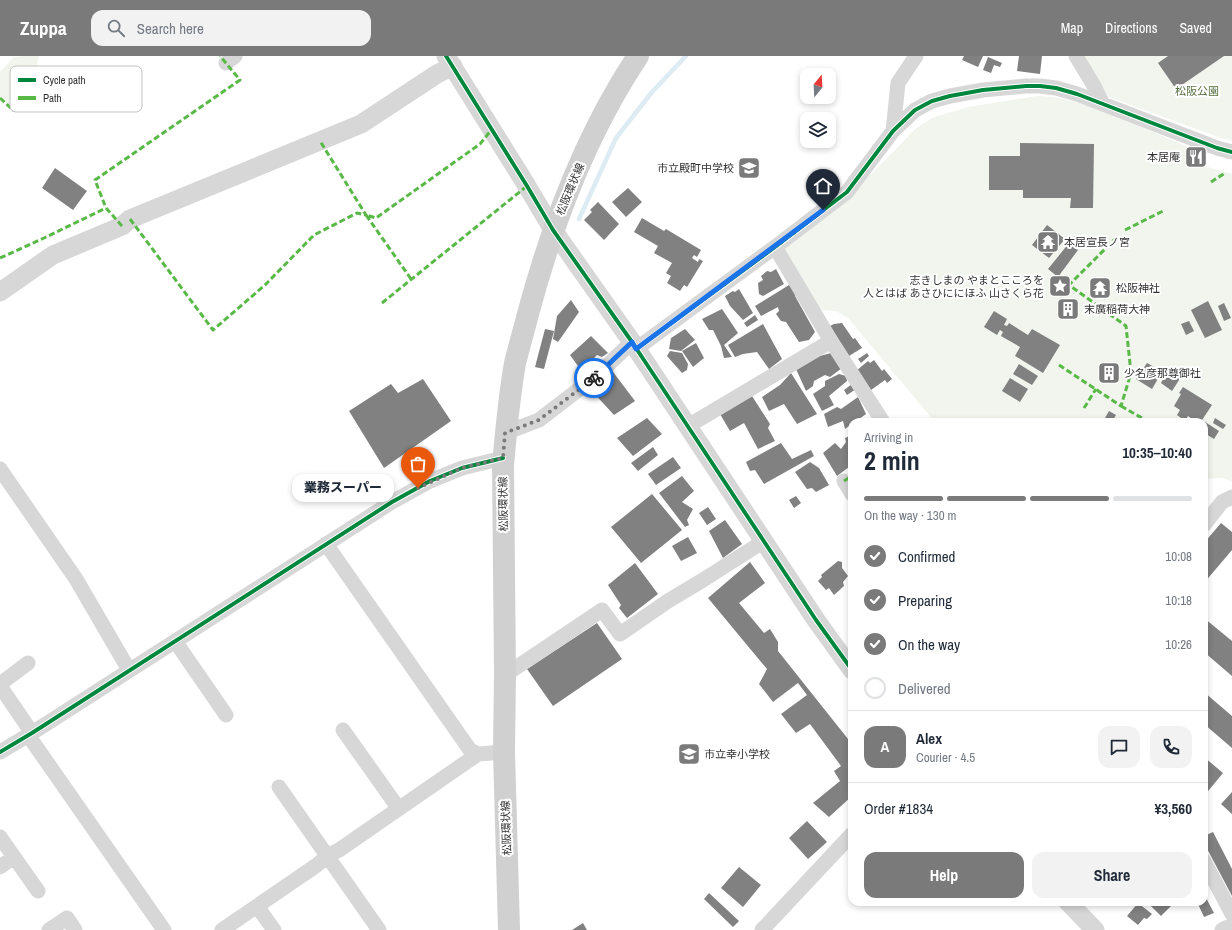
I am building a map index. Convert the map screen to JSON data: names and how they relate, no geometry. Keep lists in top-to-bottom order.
{
  "streets": {
    "main road": ["松阪環状線"]
  },
  "parks": ["松阪公園"],
  "places": {
    "restaurant": ["本居庵"],
    "school or university": ["市立殿町中学校", "市立幸小学校"],
    "temple": ["本居宣長ノ宮", "松阪神社"],
    "place": ["志きしまの やまとこころを 人とはば あさひににほふ 山さくら花"],
    "building": ["末廣稲荷大神", "少名彦那尊御社"],
    "other": ["業務スーパー"]
  },
  "legend": ["Cycle path", "Path"],
  "north": "top",
  "page": {
    "header": "Zuppa",
    "search": "Search here",
    "nav": ["Map", "Directions", "Saved"],
    "heading": ["2 min", "Arriving in", "10:35–10:40"],
    "panel": [
      "Alex",
      "Courier · 4.5",
      "Order #1834",
      "¥3,560"
    ],
    "bubble": "業務スーパー",
    "bar": "On the way · 130 m",
    "list": [
      ["Confirmed", "10:08"],
      ["Preparing", "10:18"],
      ["On the way", "10:26"],
      "Delivered"
    ],
    "round": "A",
    "buttons": ["Help", "Share"]
  }
}
